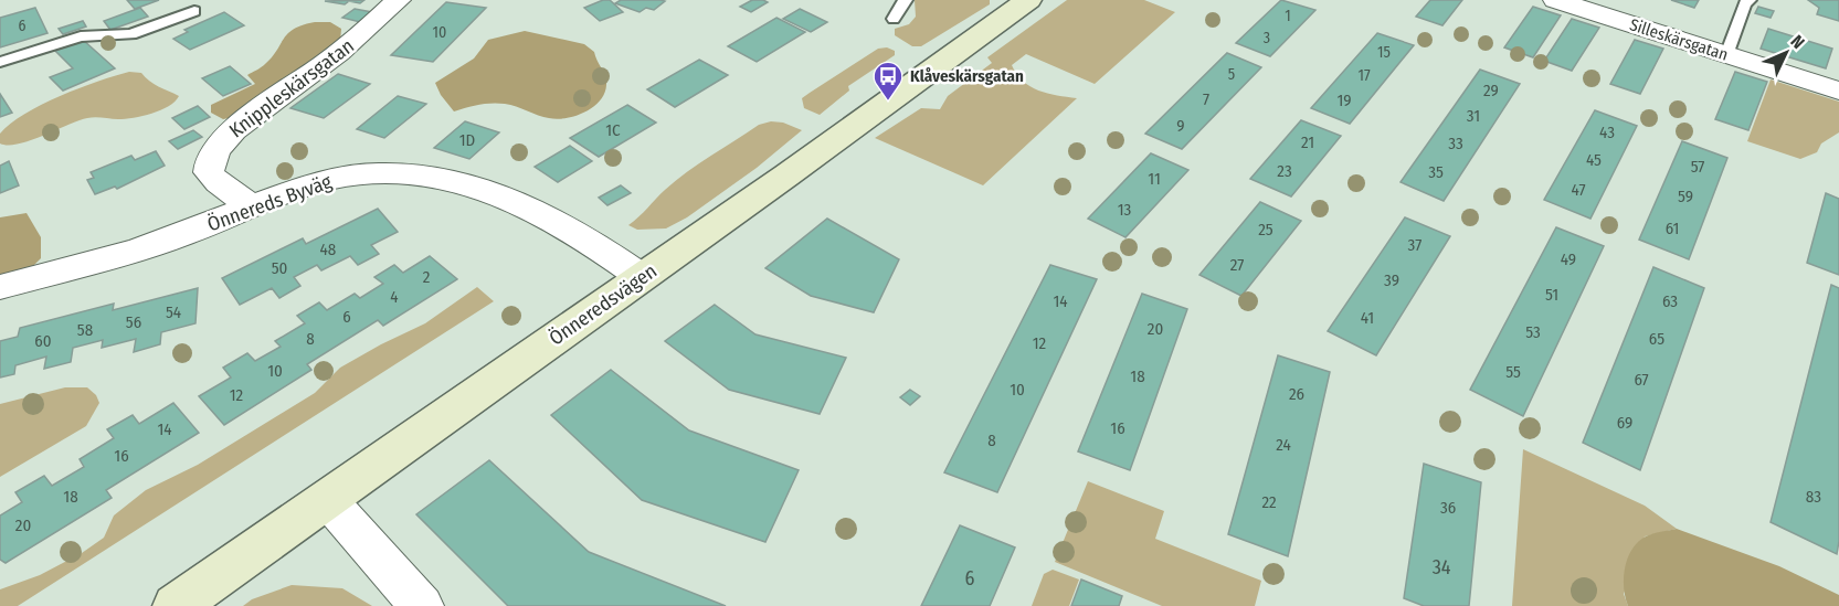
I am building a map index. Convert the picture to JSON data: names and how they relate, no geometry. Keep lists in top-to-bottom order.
{
  "streets": {
    "street": [
      "Silleskärsgatan",
      "Knippleskärsgatan",
      "Önnereds Byväg",
      "Önneredsvägen"
    ]
  },
  "crossings": [
    ["Knippleskärsgatan", "Önnereds Byväg"],
    ["Önnereds Byväg", "Önneredsvägen"]
  ],
  "places": {
    "bus stop": ["Klåveskärsgatan"]
  },
  "house_numbers": [
    "1",
    "6",
    "10",
    "3",
    "15",
    "5",
    "17",
    "29",
    "7",
    "19",
    "31",
    "9",
    "1C",
    "43",
    "1D",
    "21",
    "33",
    "45",
    "57",
    "23",
    "35",
    "11",
    "47",
    "59",
    "13",
    "61",
    "25",
    "37",
    "48",
    "49",
    "27",
    "50",
    "2",
    "39",
    "51",
    "4",
    "14",
    "63",
    "54",
    "6",
    "41",
    "56",
    "20",
    "58",
    "53",
    "8",
    "65",
    "60",
    "12",
    "10",
    "55",
    "18",
    "67",
    "10",
    "26",
    "12",
    "69",
    "16",
    "14",
    "8",
    "24",
    "16",
    "18",
    "83",
    "22",
    "36",
    "20",
    "34",
    "6"
  ],
  "north": "top right"
}
